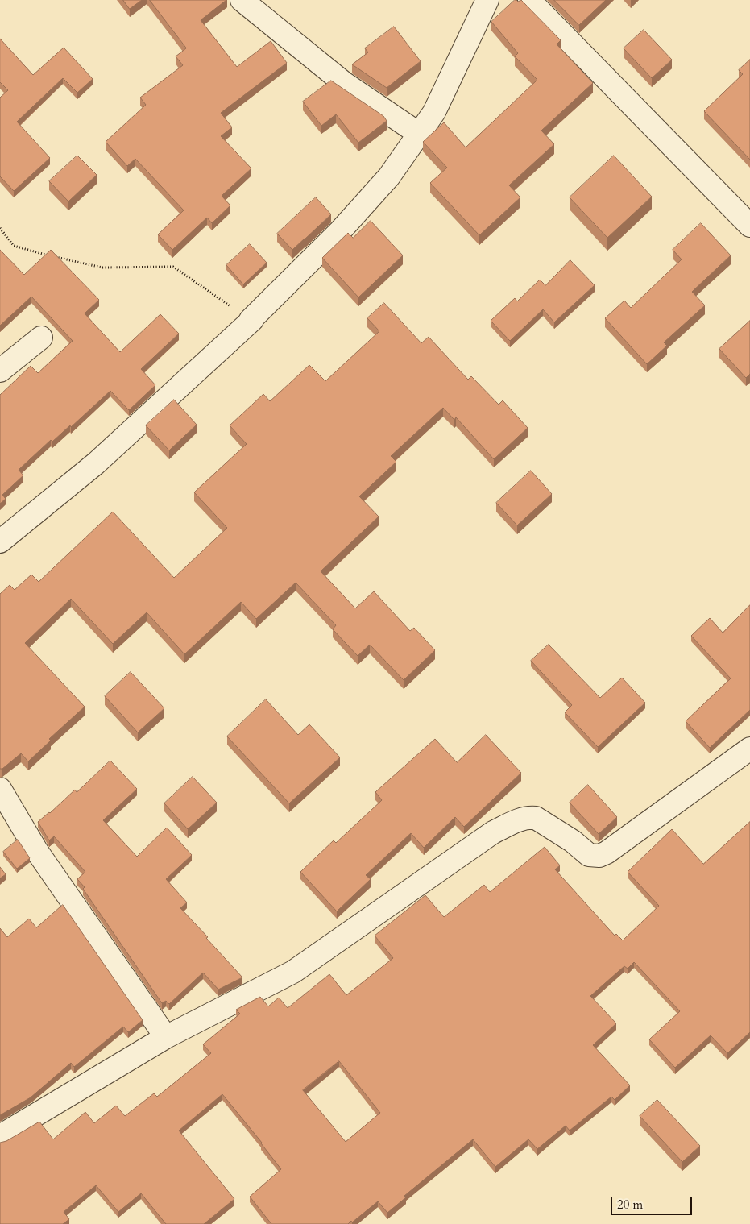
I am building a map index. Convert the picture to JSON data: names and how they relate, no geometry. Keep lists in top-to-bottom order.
{
  "scale_bar": "20 m"
}
